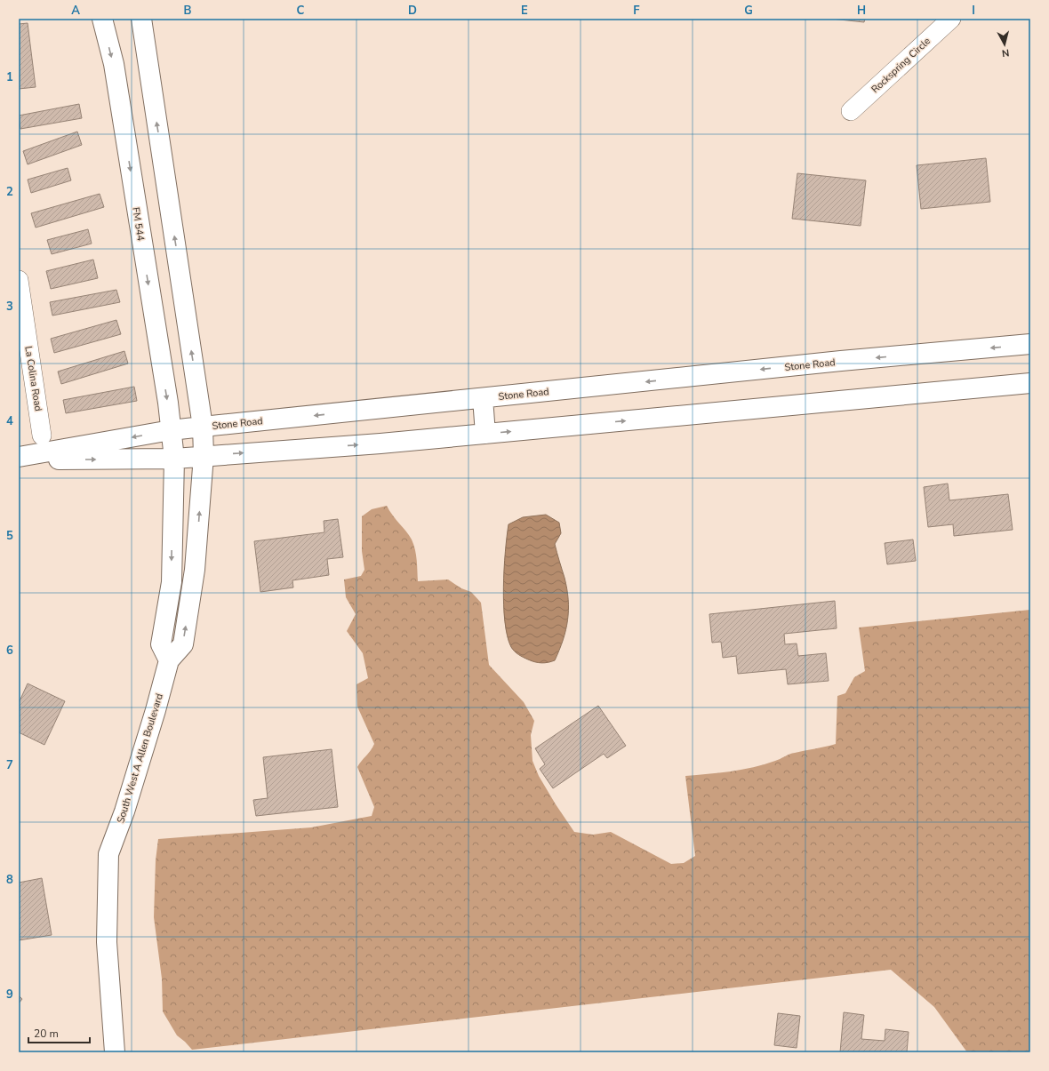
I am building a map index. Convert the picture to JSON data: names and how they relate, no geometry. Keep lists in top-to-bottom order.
{
  "streets": {
    "main road": ["FM 544", "Stone Road", "South West A Allen Boulevard"],
    "street": ["Rockspring Circle", "La Colina Road"]
  },
  "crossings": [
    ["FM 544", "Stone Road"],
    ["Stone Road", "South West A Allen Boulevard"]
  ],
  "scale_bar": "20 m",
  "north": "bottom",
  "grid": {
    "columns": [
      "A",
      "B",
      "C",
      "D",
      "E",
      "F",
      "G",
      "H",
      "I"
    ],
    "rows": [
      "1",
      "2",
      "3",
      "4",
      "5",
      "6",
      "7",
      "8",
      "9"
    ]
  }
}
